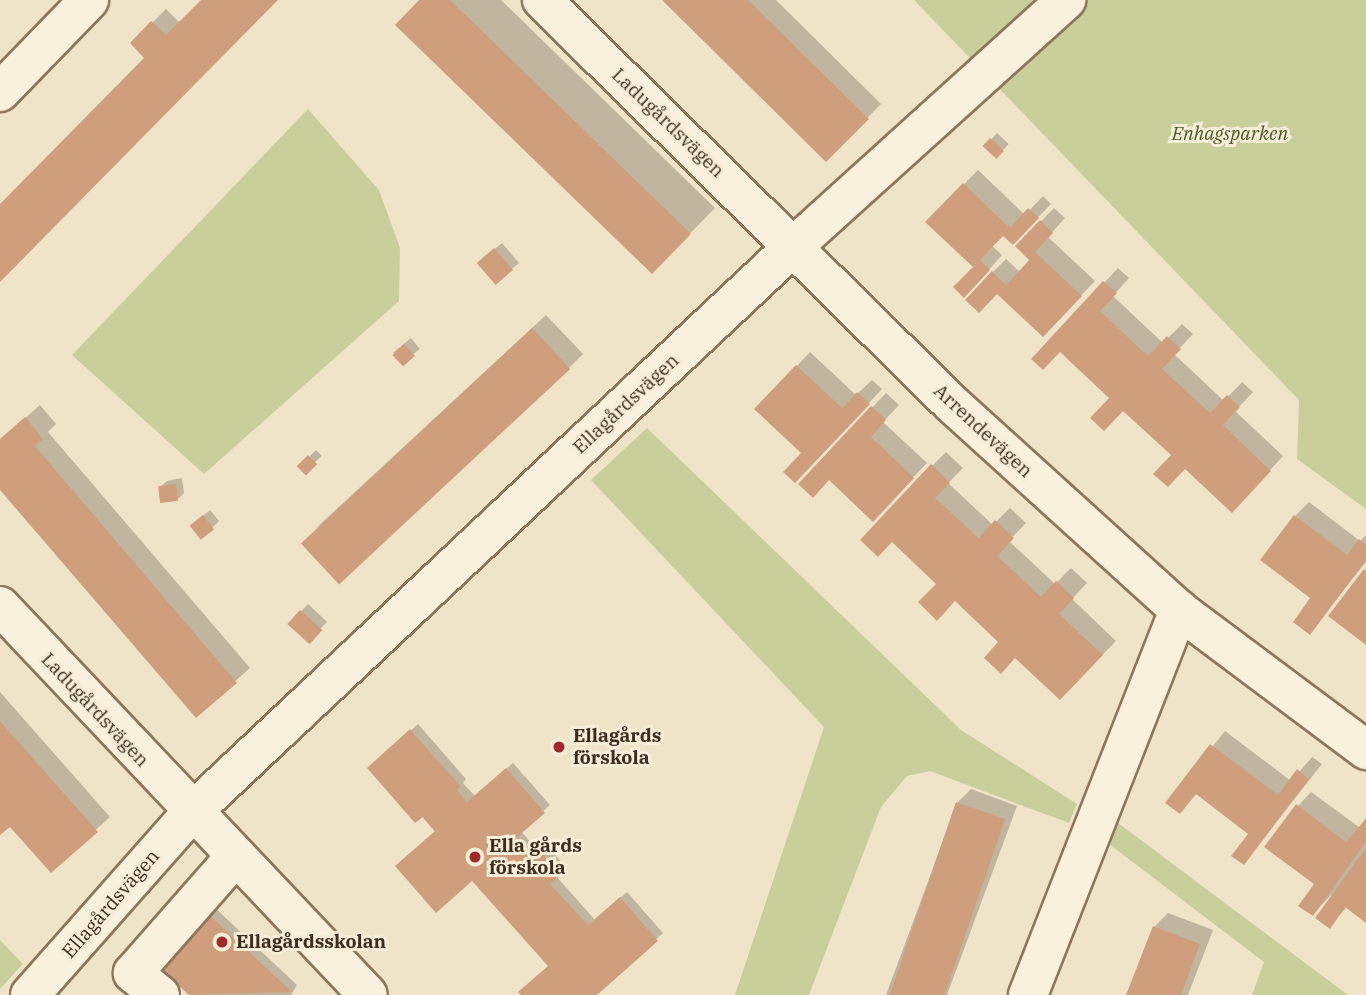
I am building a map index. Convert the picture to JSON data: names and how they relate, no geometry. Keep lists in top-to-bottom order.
{
  "streets": {
    "street": ["Ladugårdsvägen", "Ellagårdsvägen", "Arrendevägen"]
  },
  "crossings": [
    ["Ladugårdsvägen", "Ellagårdsvägen"],
    ["Ladugårdsvägen", "Arrendevägen"],
    ["Ellagårdsvägen", "Arrendevägen"]
  ],
  "parks": ["Enhagsparken"],
  "places": ["Ellagårds förskola", "Ella gårds förskola", "Ellagårdsskolan"]
}
